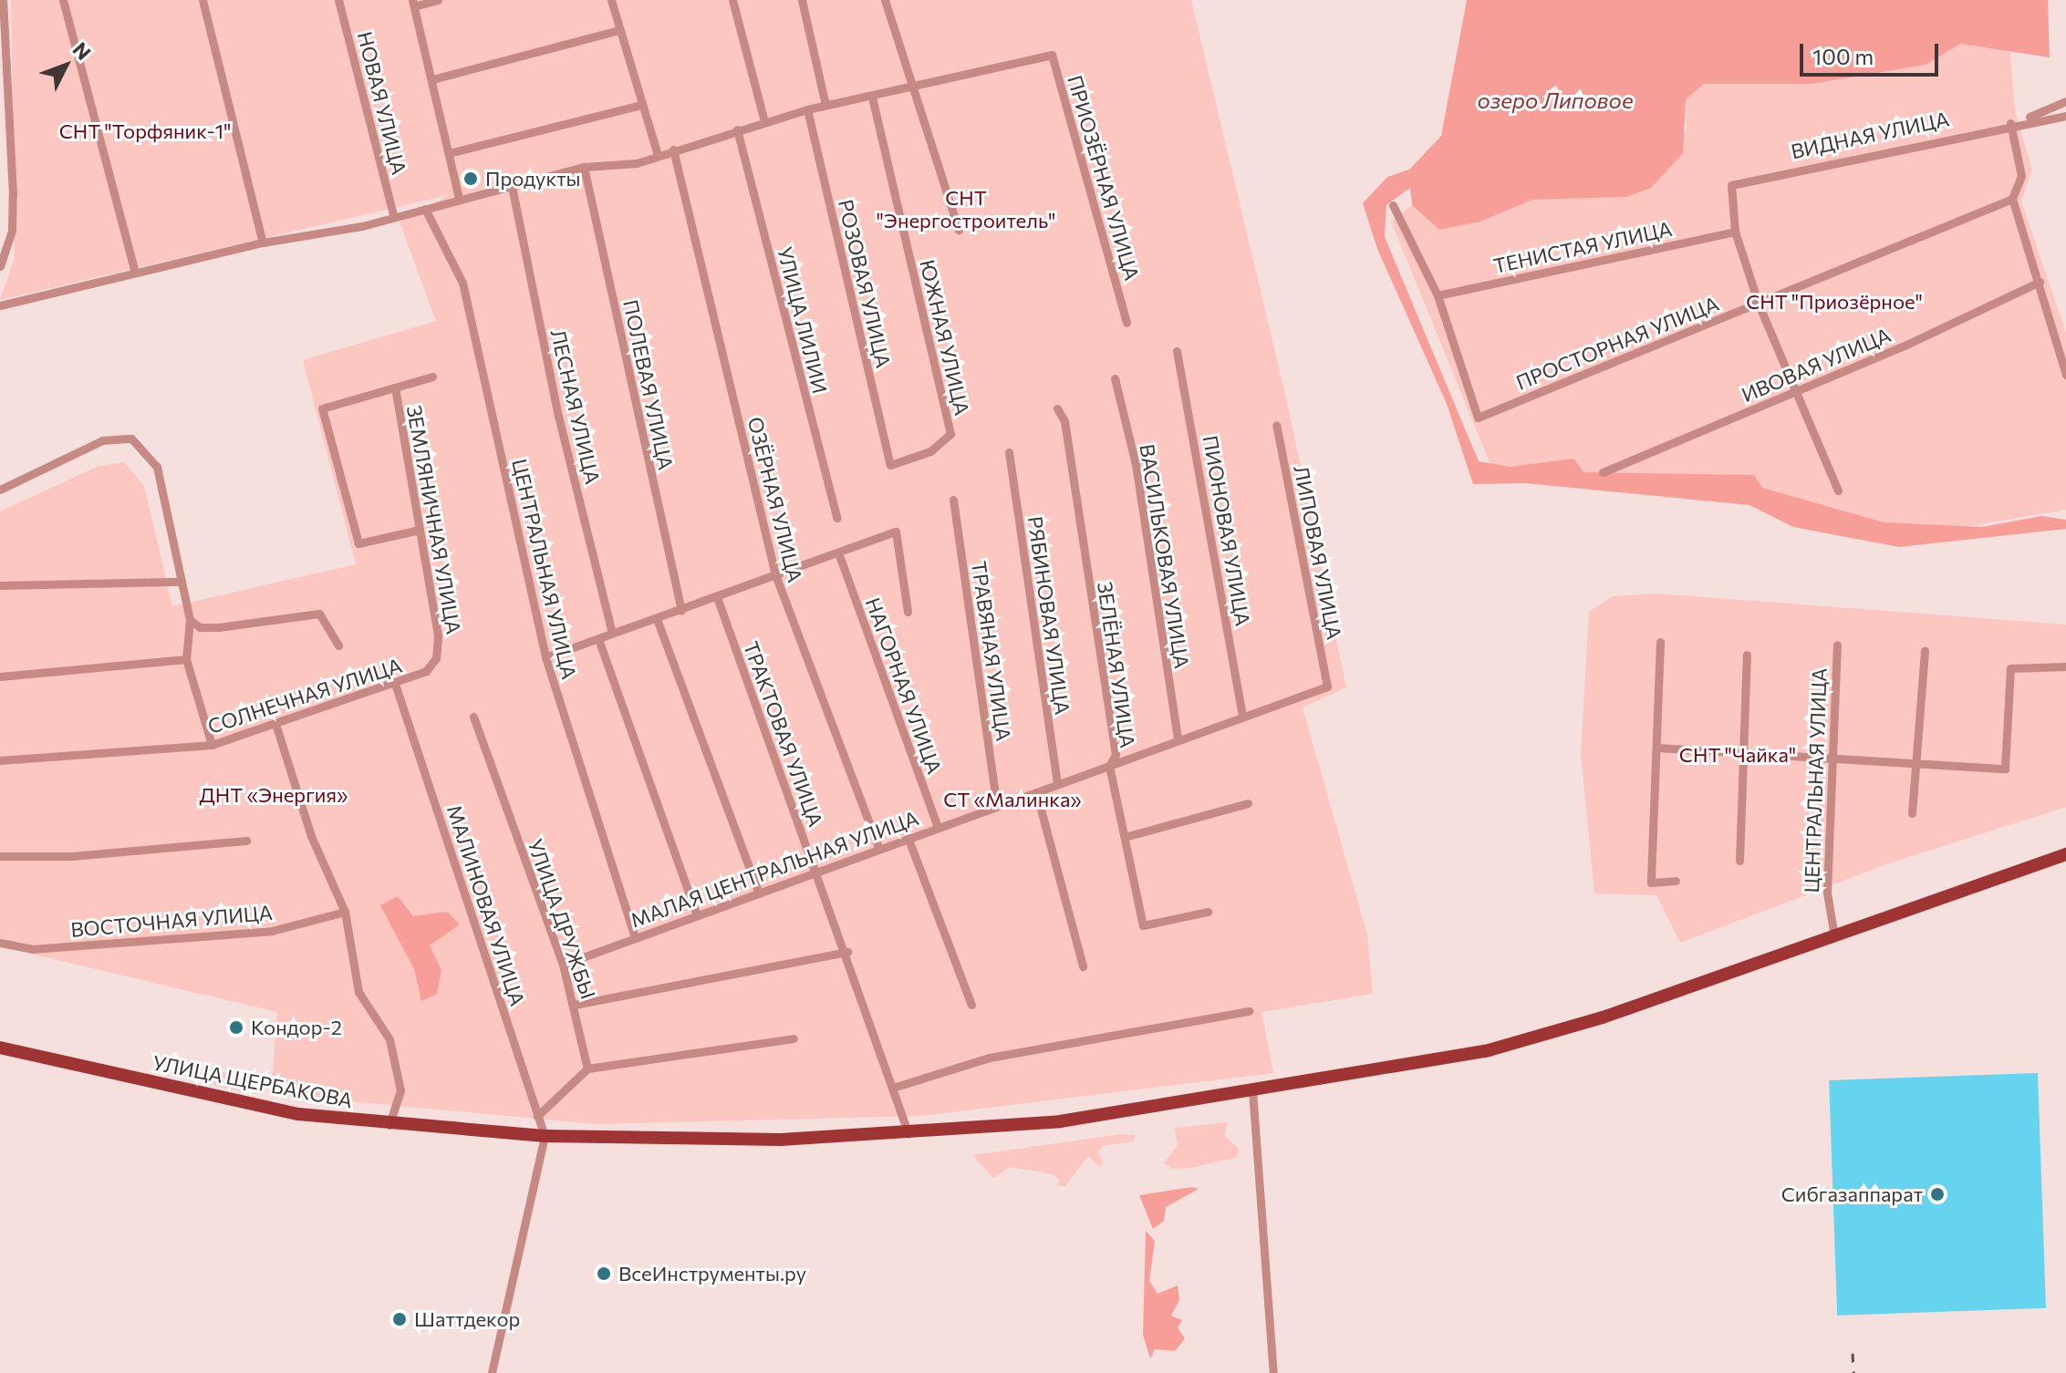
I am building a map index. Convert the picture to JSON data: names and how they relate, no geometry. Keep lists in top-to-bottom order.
{
  "streets": {
    "main road": ["УЛИЦА ЩЕРБАКОВА"],
    "street": [
      "НОВАЯ УЛИЦА",
      "ВИДНАЯ УЛИЦА",
      "ПРИОЗЁРНАЯ УЛИЦА",
      "ТЕНИСТАЯ УЛИЦА",
      "РОЗОВАЯ УЛИЦА",
      "УЛИЦА ЛИЛИИ",
      "ЮЖНАЯ УЛИЦА",
      "ПРОСТОРНАЯ УЛИЦА",
      "ИВОВАЯ УЛИЦА",
      "ПОЛЕВАЯ УЛИЦА",
      "ЛЕСНАЯ УЛИЦА",
      "ОЗЁРНАЯ УЛИЦА",
      "ЗЕМЛЯНИЧНАЯ УЛИЦА",
      "ПИОНОВАЯ УЛИЦА",
      "ЛИПОВАЯ УЛИЦА",
      "ВАСИЛЬКОВАЯ УЛИЦА",
      "ЦЕНТРАЛЬНАЯ УЛИЦА",
      "РЯБИНОВАЯ УЛИЦА",
      "ТРАВЯНАЯ УЛИЦА",
      "ЗЕЛЁНАЯ УЛИЦА",
      "НАГОРНАЯ УЛИЦА",
      "СОЛНЕЧНАЯ УЛИЦА",
      "ТРАКТОВАЯ УЛИЦА",
      "МАЛАЯ ЦЕНТРАЛЬНАЯ УЛИЦА",
      "МАЛИНОВАЯ УЛИЦА",
      "УЛИЦА ДРУЖБЫ",
      "ВОСТОЧНАЯ УЛИЦА"
    ]
  },
  "crossings": [
    ["ВИДНАЯ УЛИЦА", "ТЕНИСТАЯ УЛИЦА"],
    ["ТЕНИСТАЯ УЛИЦА", "ПРОСТОРНАЯ УЛИЦА"],
    ["РОЗОВАЯ УЛИЦА", "ЮЖНАЯ УЛИЦА"],
    ["ОЗЁРНАЯ УЛИЦА", "МАЛАЯ ЦЕНТРАЛЬНАЯ УЛИЦА"],
    ["ЗЕМЛЯНИЧНАЯ УЛИЦА", "СОЛНЕЧНАЯ УЛИЦА"],
    ["ПИОНОВАЯ УЛИЦА", "МАЛАЯ ЦЕНТРАЛЬНАЯ УЛИЦА"],
    ["ЛИПОВАЯ УЛИЦА", "МАЛАЯ ЦЕНТРАЛЬНАЯ УЛИЦА"],
    ["ВАСИЛЬКОВАЯ УЛИЦА", "МАЛАЯ ЦЕНТРАЛЬНАЯ УЛИЦА"],
    ["ЦЕНТРАЛЬНАЯ УЛИЦА", "МАЛАЯ ЦЕНТРАЛЬНАЯ УЛИЦА"],
    ["ЦЕНТРАЛЬНАЯ УЛИЦА", "УЛИЦА ЩЕРБАКОВА"],
    ["РЯБИНОВАЯ УЛИЦА", "МАЛАЯ ЦЕНТРАЛЬНАЯ УЛИЦА"],
    ["ТРАВЯНАЯ УЛИЦА", "МАЛАЯ ЦЕНТРАЛЬНАЯ УЛИЦА"],
    ["ЗЕЛЁНАЯ УЛИЦА", "МАЛАЯ ЦЕНТРАЛЬНАЯ УЛИЦА"],
    ["НАГОРНАЯ УЛИЦА", "МАЛАЯ ЦЕНТРАЛЬНАЯ УЛИЦА"],
    ["СОЛНЕЧНАЯ УЛИЦА", "МАЛИНОВАЯ УЛИЦА"],
    ["ТРАКТОВАЯ УЛИЦА", "МАЛАЯ ЦЕНТРАЛЬНАЯ УЛИЦА"],
    ["ТРАКТОВАЯ УЛИЦА", "УЛИЦА ЩЕРБАКОВА"],
    ["МАЛАЯ ЦЕНТРАЛЬНАЯ УЛИЦА", "УЛИЦА ДРУЖБЫ"],
    ["МАЛИНОВАЯ УЛИЦА", "УЛИЦА ЩЕРБАКОВА"]
  ],
  "water": ["озеро Липовое"],
  "parks": [
    "СНТ \"Торфяник-1\"",
    "СНТ \"Энергостроитель\"",
    "СНТ \"Приозёрное\"",
    "СНТ \"Чайка\"",
    "ДНТ «Энергия»",
    "CТ «Малинка»"
  ],
  "places": [
    "Продукты",
    "Кондор-2",
    "Сибгазаппарат",
    "ВсеИнструменты.ру",
    "Шаттдекор"
  ],
  "scale_bar": "100 m",
  "north": "top right"
}
